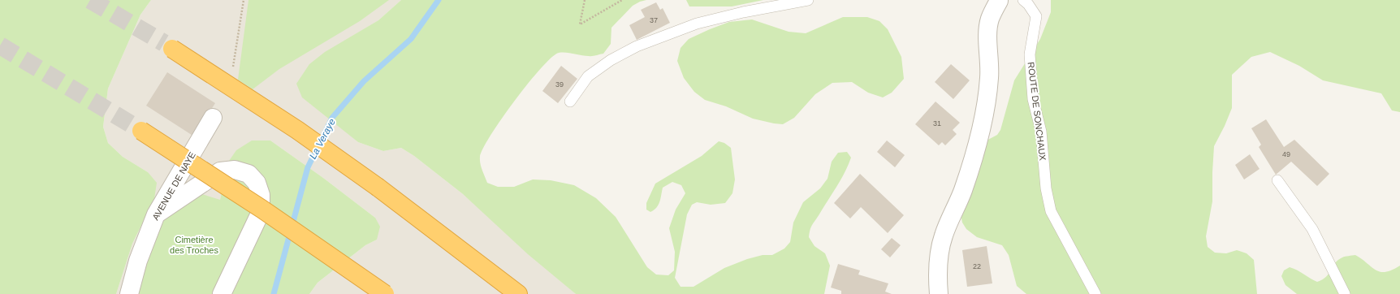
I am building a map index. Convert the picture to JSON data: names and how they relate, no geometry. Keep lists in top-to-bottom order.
{
  "streets": {
    "street": ["AVENUE DE NAYE"],
    "lane": ["ROUTE DE SONCHAUX"]
  },
  "water": ["La Veraye"],
  "parks": ["Cimetière des Troches"],
  "house_numbers": [
    "37",
    "39",
    "31",
    "49",
    "22"
  ]
}
